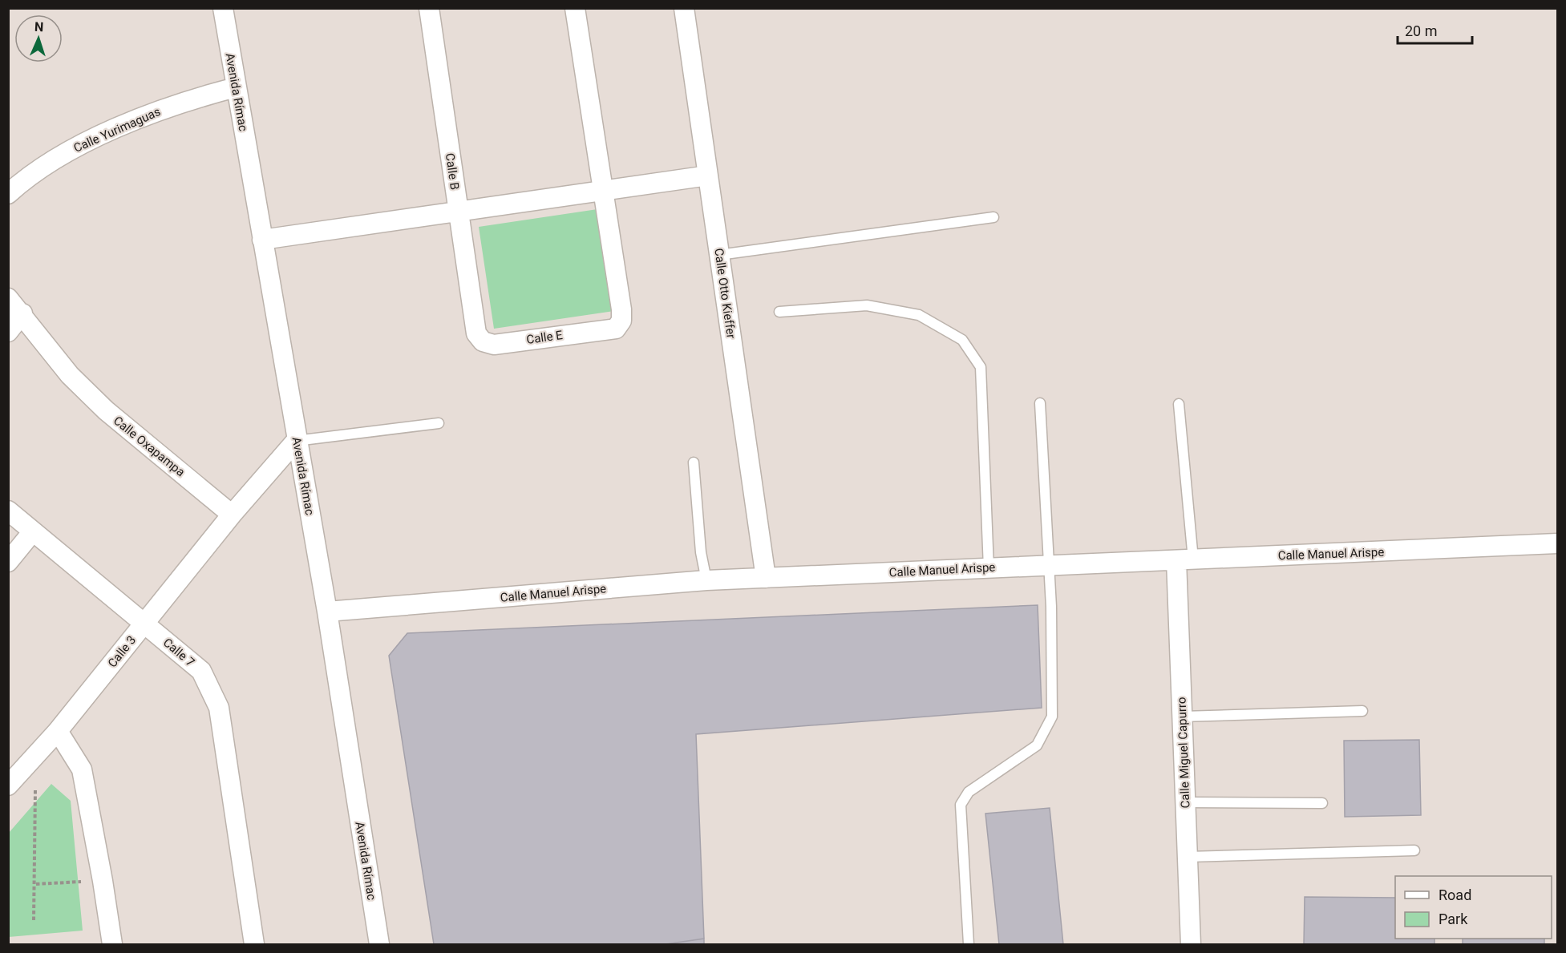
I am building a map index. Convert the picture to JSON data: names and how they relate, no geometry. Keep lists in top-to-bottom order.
{
  "streets": {
    "street": [
      "Avenida Rímac",
      "Calle Yurimaguas",
      "Calle B",
      "Calle Otto Kieffer",
      "Calle E",
      "Calle Oxapampa",
      "Calle Manuel Arispe",
      "Calle 3",
      "Calle 7",
      "Calle Miguel Capurro"
    ]
  },
  "crossings": [
    ["Avenida Rímac", "Calle Yurimaguas"],
    ["Avenida Rímac", "Calle Manuel Arispe"],
    ["Calle B", "Calle E"],
    ["Calle Otto Kieffer", "Calle Manuel Arispe"],
    ["Calle Oxapampa", "Calle 3"],
    ["Calle Manuel Arispe", "Calle Miguel Capurro"],
    ["Calle 3", "Calle 7"]
  ],
  "legend": ["Road", "Park"],
  "scale_bar": "20 m",
  "north": "top"
}
